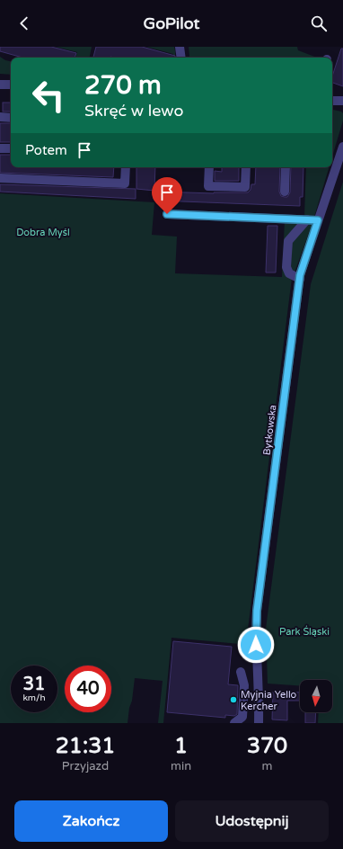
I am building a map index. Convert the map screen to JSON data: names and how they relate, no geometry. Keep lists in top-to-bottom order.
{
  "streets": {
    "street": ["Bytkowska"]
  },
  "parks": ["Dobra Myśl", "Park Śląski"],
  "places": ["Myjnia Yello Kercher"],
  "north": "bottom",
  "page": {
    "header": "GoPilot",
    "turn": ["270 m", "Skręć w lewo"],
    "then": "Potem",
    "speed": "31 km/h",
    "limit": "40",
    "eta": [
      "21:31",
      "Przyjazd",
      "1",
      "min",
      "370",
      "m"
    ],
    "buttons": ["Zakończ", "Udostępnij"]
  }
}
